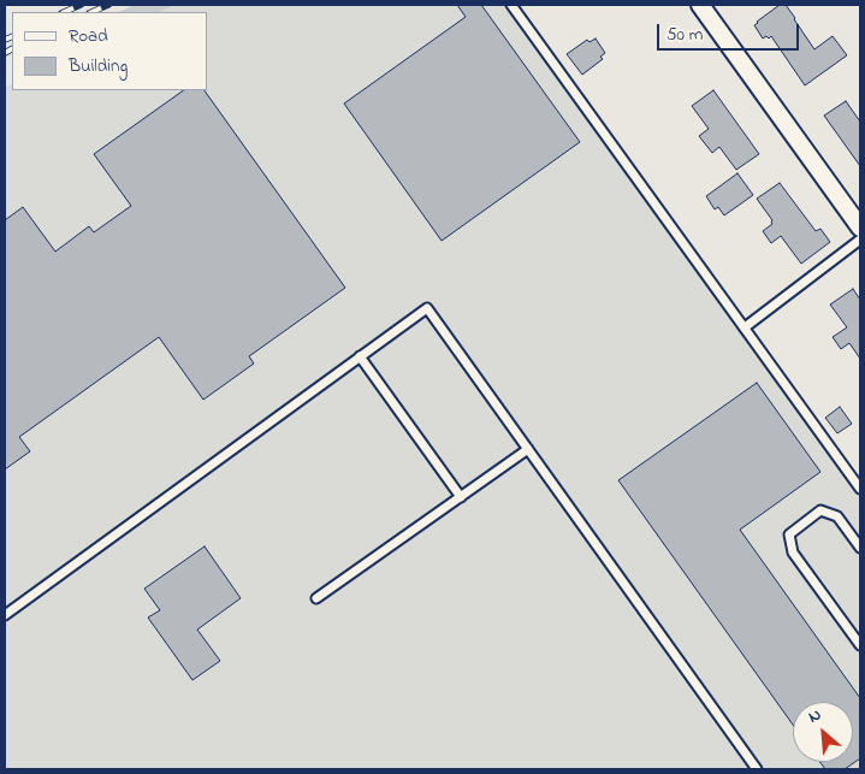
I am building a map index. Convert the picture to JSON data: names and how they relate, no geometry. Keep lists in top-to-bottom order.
{
  "legend": ["Road", "Building"],
  "scale_bar": "50 m",
  "north": "top left"
}
